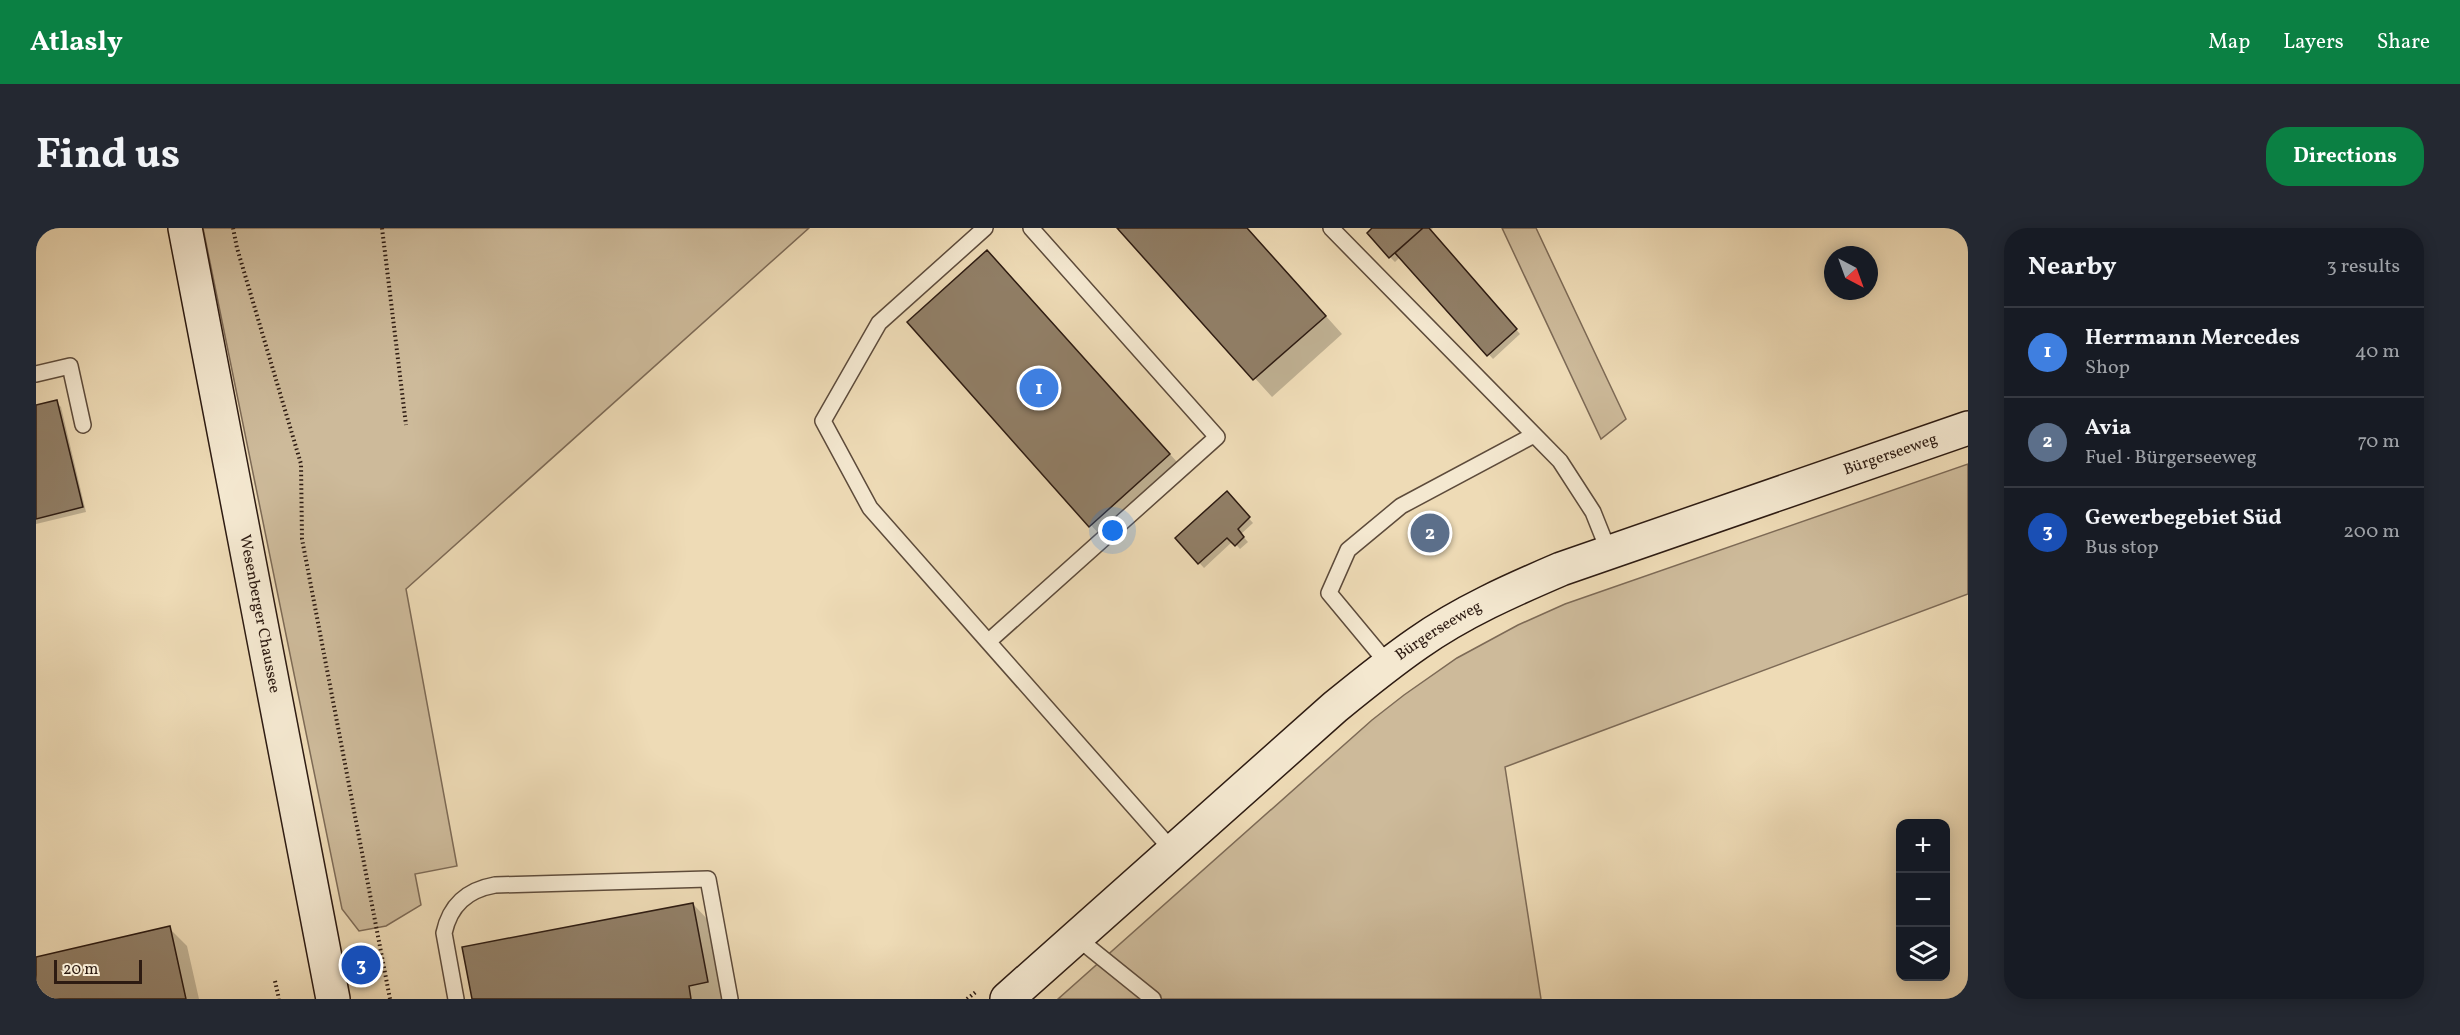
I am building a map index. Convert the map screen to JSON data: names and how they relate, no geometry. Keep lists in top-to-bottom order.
{
  "streets": {
    "street": ["Bürgerseeweg", "Wesenberger Chaussee"]
  },
  "scale_bar": "20 m",
  "north": "bottom right",
  "page": {
    "header": "Atlasly",
    "nav": ["Map", "Layers", "Share"],
    "title": "Find us",
    "buttons": "Directions",
    "heading": ["Nearby", "3 results"],
    "list": [
      {
        "mark": "1",
        "name": "Herrmann Mercedes",
        "note": "Shop",
        "value": "40 m"
      },
      {
        "mark": "2",
        "name": "Avia",
        "note": "Fuel · Bürgerseeweg",
        "value": "70 m"
      },
      {
        "mark": "3",
        "name": "Gewerbegebiet Süd",
        "note": "Bus stop",
        "value": "200 m"
      }
    ],
    "pins": ["1", "2", "3"],
    "map_buttons": ["+", "−"],
    "scale": "20 m"
  }
}
